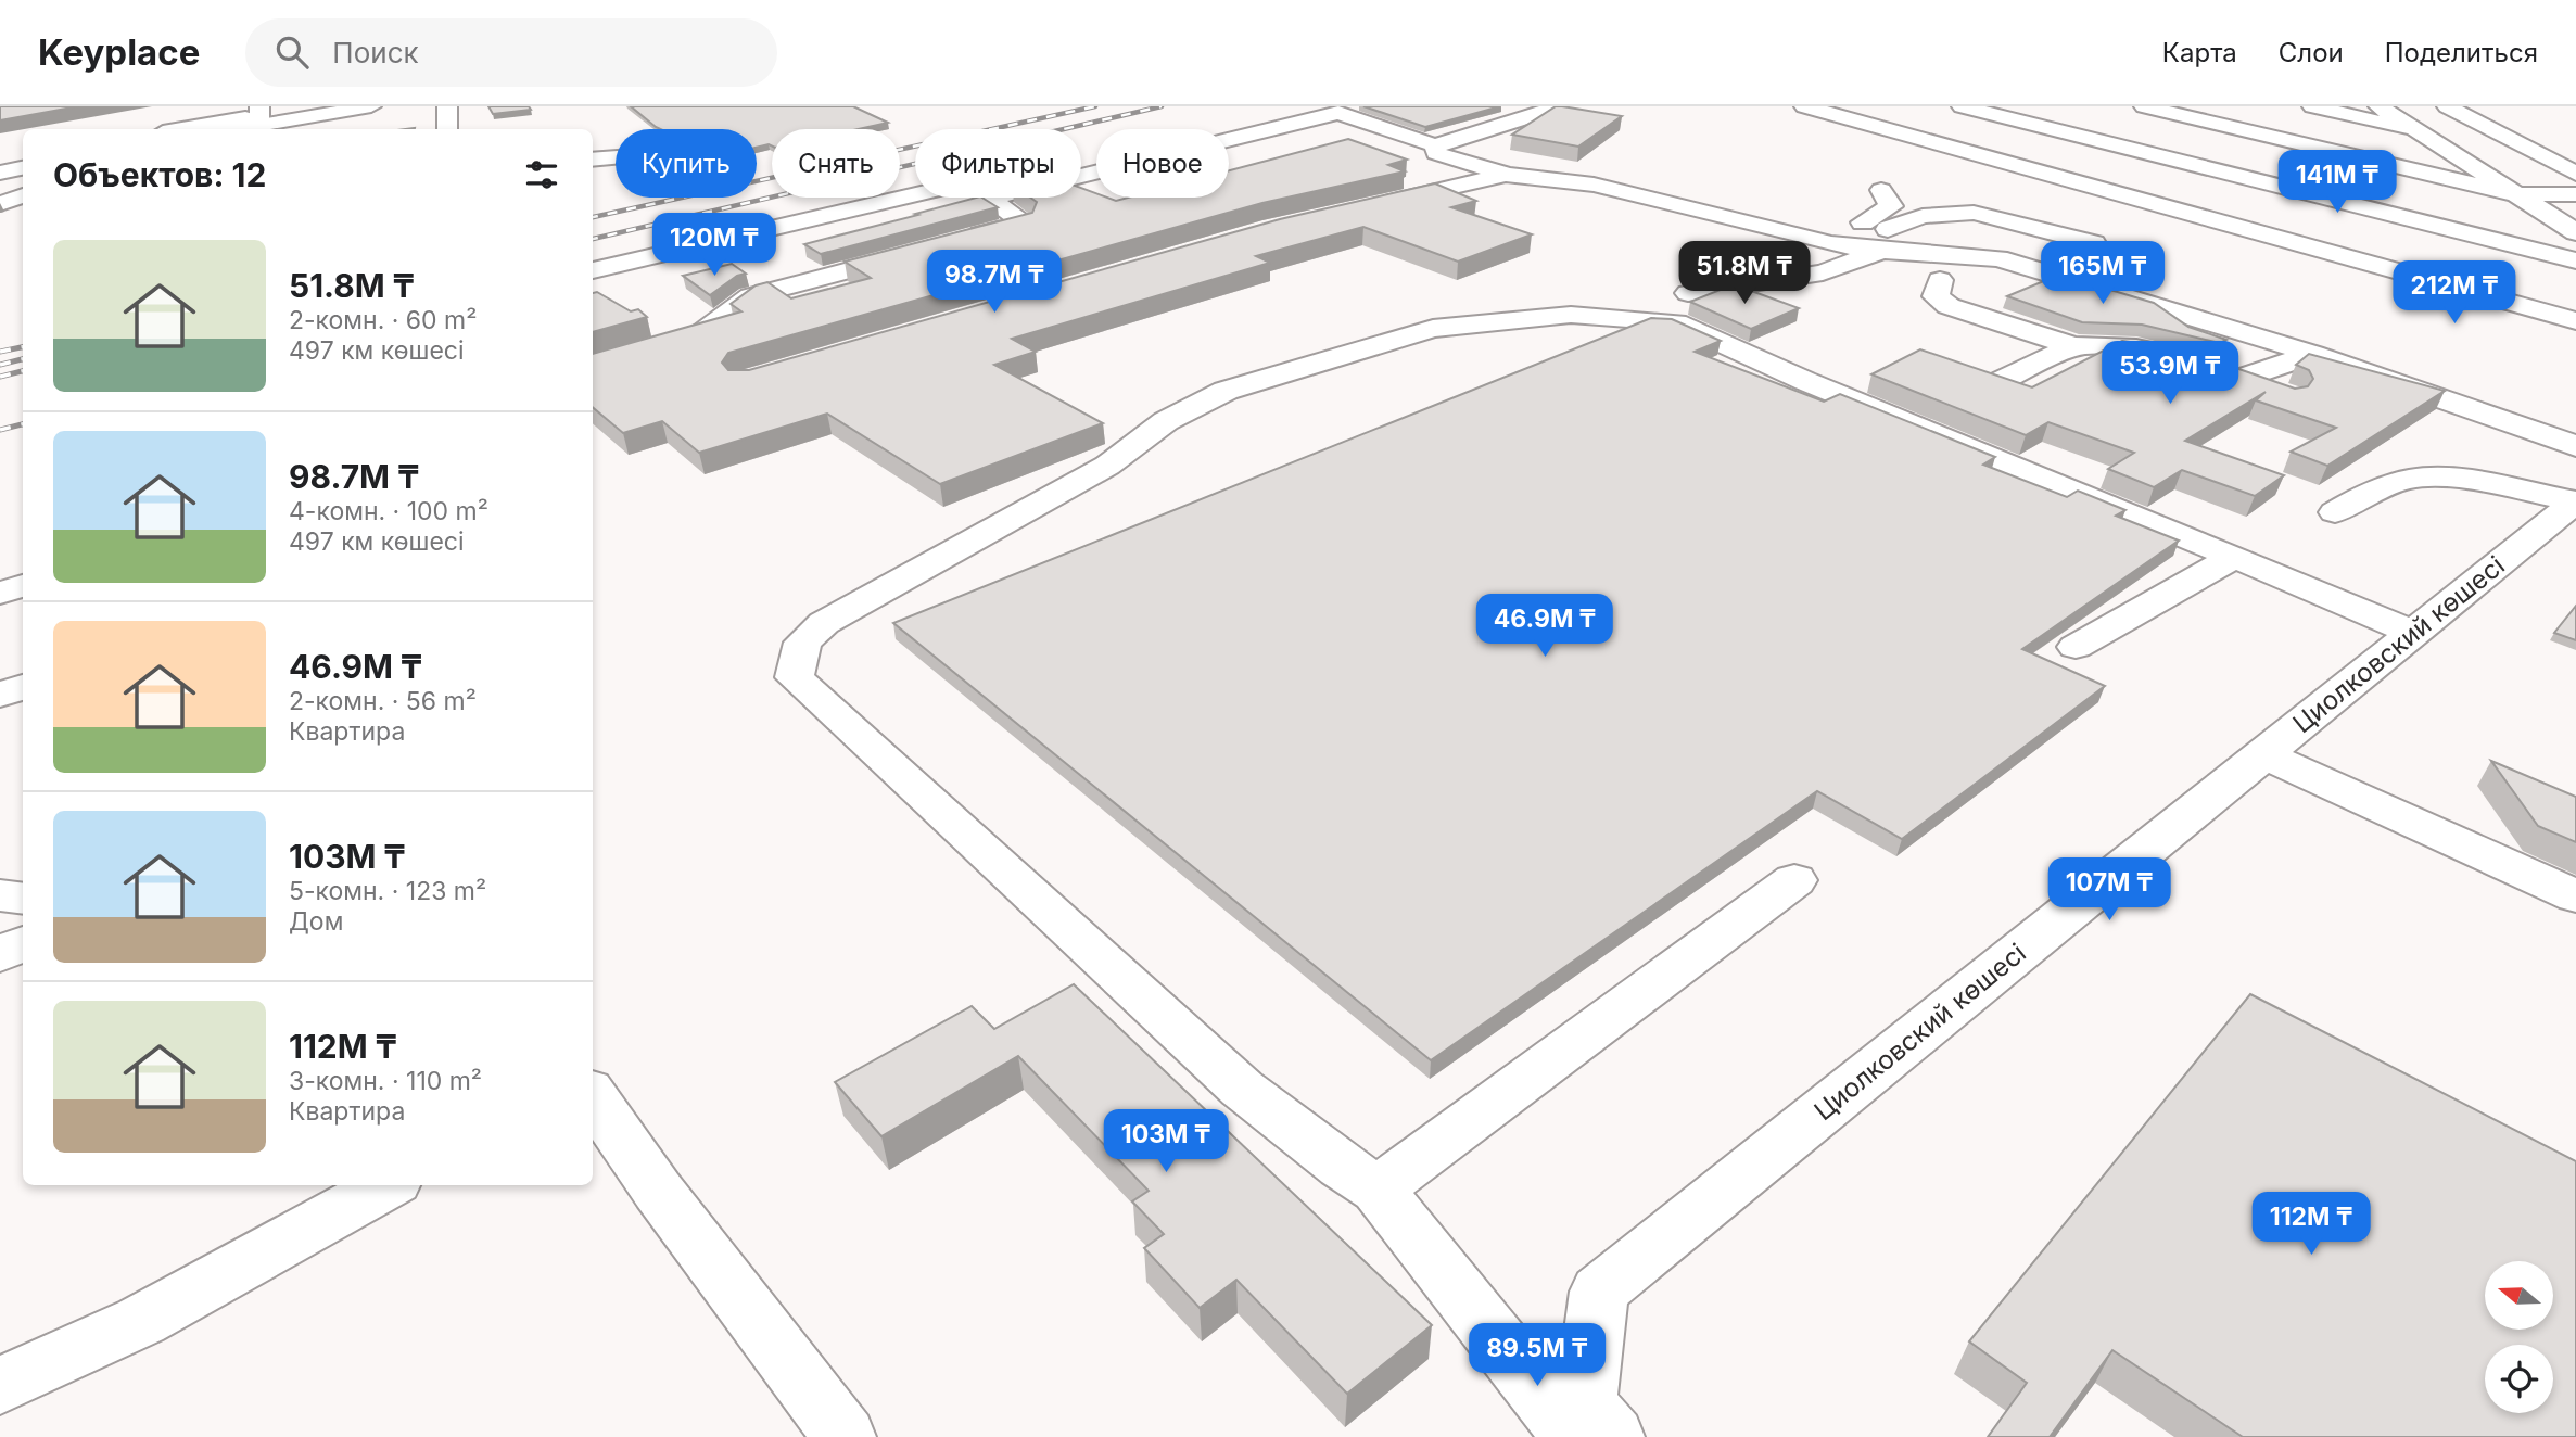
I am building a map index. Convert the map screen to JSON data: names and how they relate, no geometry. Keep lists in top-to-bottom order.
{
  "streets": {
    "street": ["Циолковский көшесі"]
  },
  "north": "left",
  "page": {
    "header": "Keyplace",
    "search": "Поиск",
    "nav": ["Карта", "Слои", "Поделиться"],
    "chip": [
      "Купить",
      "Снять",
      "Фильтры",
      "Новое"
    ],
    "heading": "Объектов: 12",
    "price": [
      "141M ₸",
      "120M ₸",
      "51.8M ₸",
      "165M ₸",
      "98.7M ₸",
      "212M ₸",
      "53.9M ₸",
      "46.9M ₸",
      "107M ₸",
      "103M ₸",
      "112M ₸",
      "89.5M ₸"
    ],
    "list": [
      {
        "name": "51.8M ₸",
        "note": "2-комн. · 60 m² · 497 км көшесі"
      },
      {
        "name": "98.7M ₸",
        "note": "4-комн. · 100 m² · 497 км көшесі"
      },
      {
        "name": "46.9M ₸",
        "note": "2-комн. · 56 m² · Квартира"
      },
      {
        "name": "103M ₸",
        "note": "5-комн. · 123 m² · Дом"
      },
      {
        "name": "112M ₸",
        "note": "3-комн. · 110 m² · Квартира"
      }
    ]
  }
}
